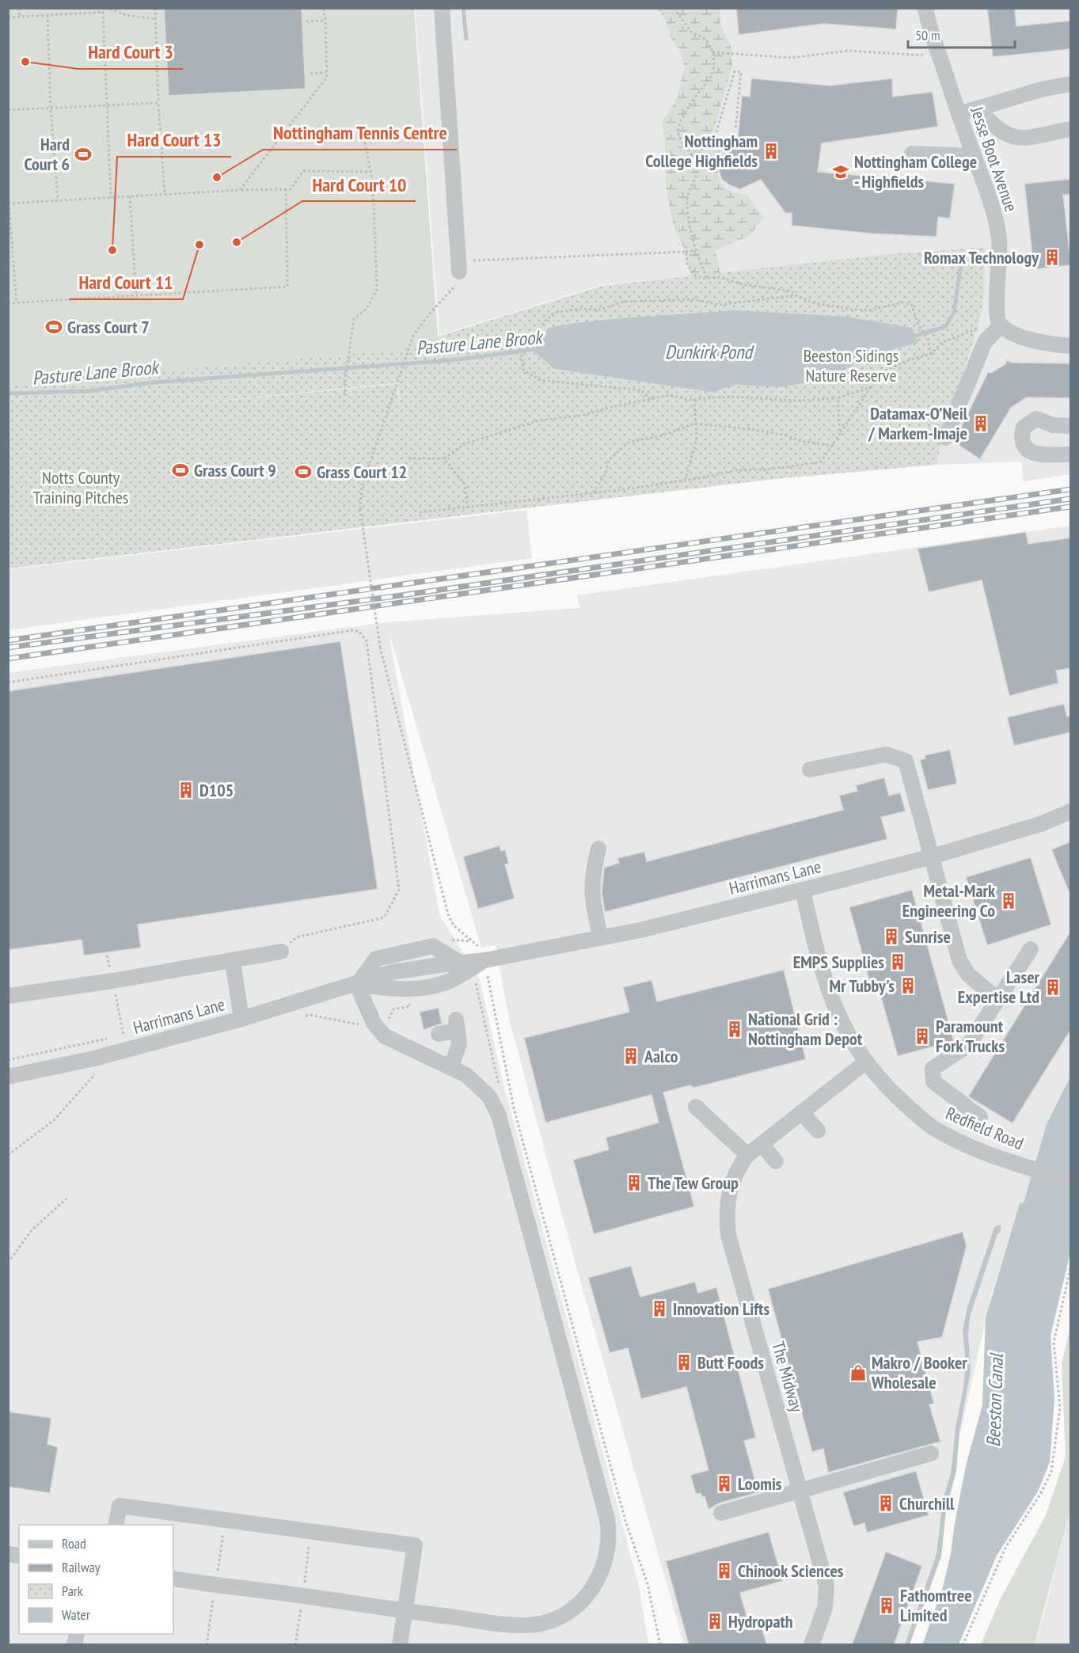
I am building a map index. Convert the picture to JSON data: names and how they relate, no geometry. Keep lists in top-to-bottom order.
{
  "streets": {
    "street": [
      "Jesse Boot Avenue",
      "Harrimans Lane",
      "Redfield Road",
      "The Midway"
    ]
  },
  "crossings": [
    ["Harrimans Lane", "Redfield Road"],
    ["Redfield Road", "The Midway"]
  ],
  "water": ["Pasture Lane Brook", "Dunkirk Pond", "Beeston Canal"],
  "parks": ["Beeston Sidings Nature Reserve", "Notts County Training Pitches"],
  "places": {
    "other": [
      "Hard Court 3",
      "Nottingham Tennis Centre",
      "Hard Court 10",
      "Hard Court 11",
      "Hard Court 13"
    ],
    "building": [
      "Nottingham College Highfields",
      "Romax Technology",
      "Datamax-O’Neil / Markem-Imaje",
      "D105",
      "Metal-Mark Engineering Co",
      "Sunrise",
      "EMPS Supplies",
      "Mr Tubby's",
      "Laser Expertise Ltd",
      "National Grid : Nottingham Depot",
      "Paramount Fork Trucks",
      "Aalco",
      "The Tew Group",
      "Innovation Lifts",
      "Butt Foods",
      "Loomis",
      "Churchill",
      "Chinook Sciences",
      "Fathomtree Limited",
      "Hydropath"
    ],
    "sports": [
      "Hard Court 6",
      "Grass Court 7",
      "Grass Court 9",
      "Grass Court 12"
    ],
    "school or university": ["Nottingham College - Highfields"],
    "shop": ["Makro / Booker Wholesale"]
  },
  "legend": [
    "Road",
    "Railway",
    "Park",
    "Water"
  ],
  "scale_bar": "50 m"
}
